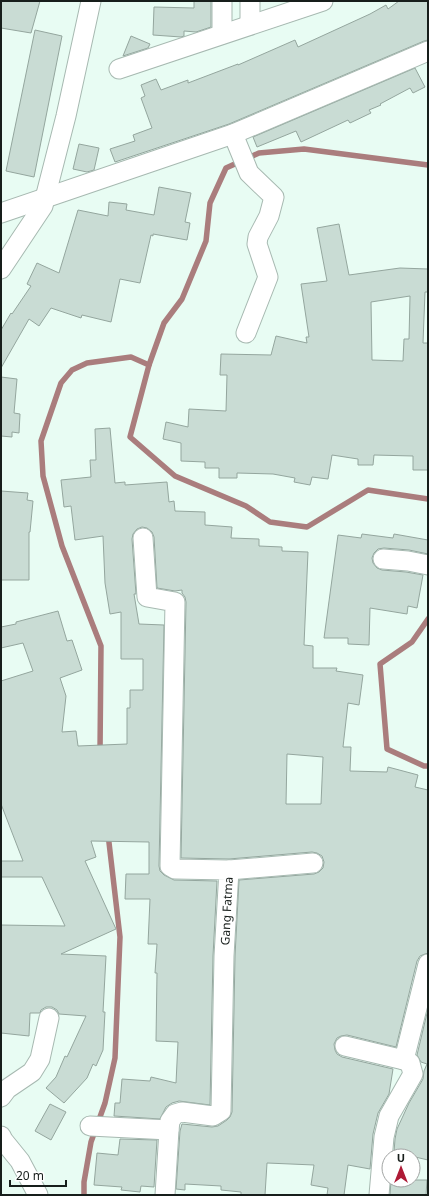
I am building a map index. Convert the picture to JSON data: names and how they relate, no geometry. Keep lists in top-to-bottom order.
{
  "streets": {
    "street": ["Gang Fatma"]
  },
  "scale_bar": "20 m",
  "north": "top"
}
